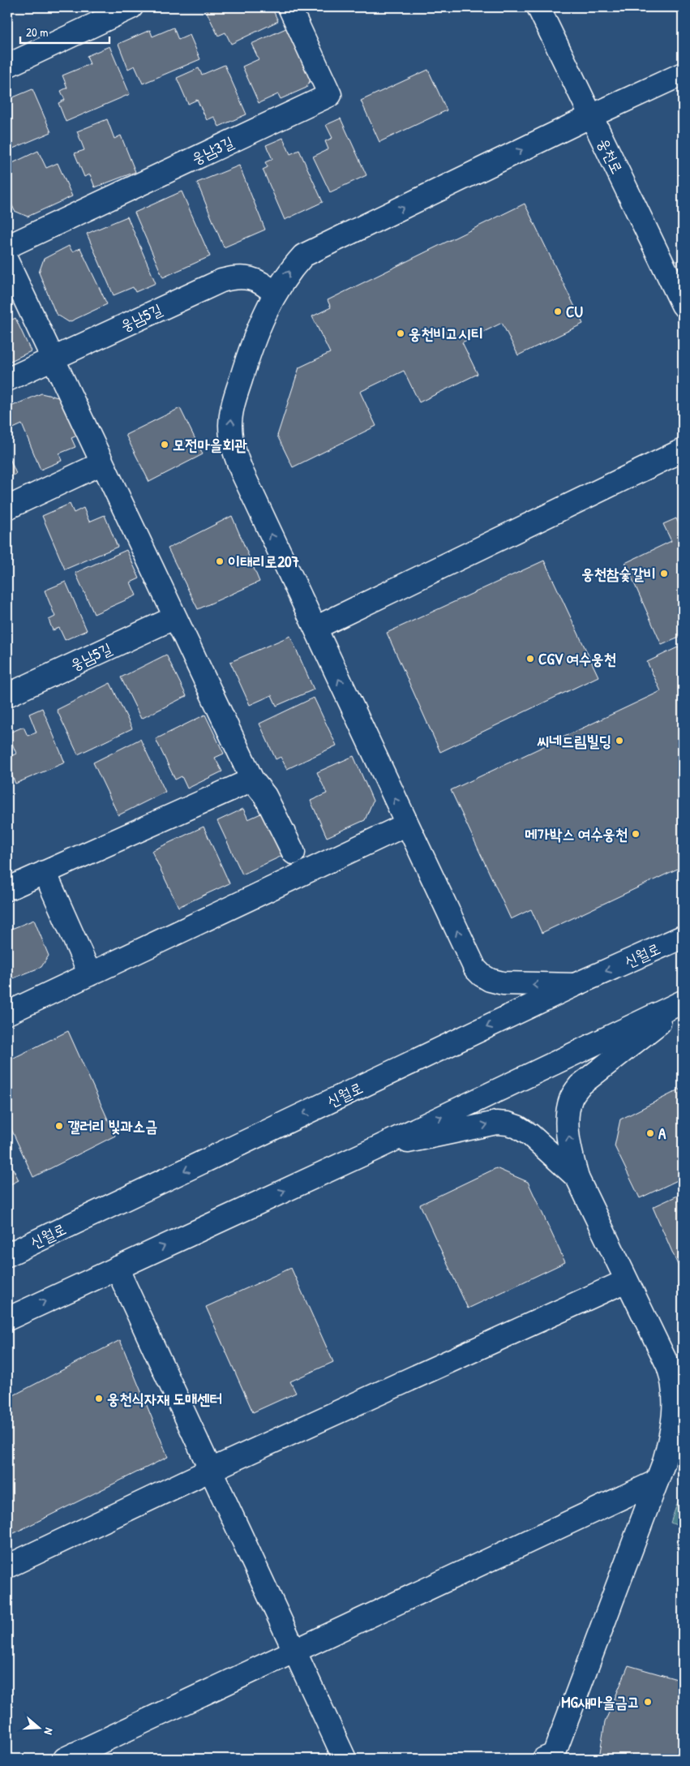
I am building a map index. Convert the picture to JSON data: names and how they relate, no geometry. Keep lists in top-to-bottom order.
{
  "streets": {
    "street": [
      "웅남3길",
      "웅천로",
      "웅남5길",
      "신월로"
    ]
  },
  "places": [
    "CU",
    "웅천비고시티",
    "모전마을회관",
    "이태리로207",
    "웅천참숯갈비",
    "CGV 여수웅천",
    "씨네드림빌딩",
    "메가박스 여수웅천",
    "갤러리 빛과소금",
    "A",
    "웅천식자재 도매센터",
    "MG새마을금고"
  ],
  "scale_bar": "20 m",
  "north": "right"
}
